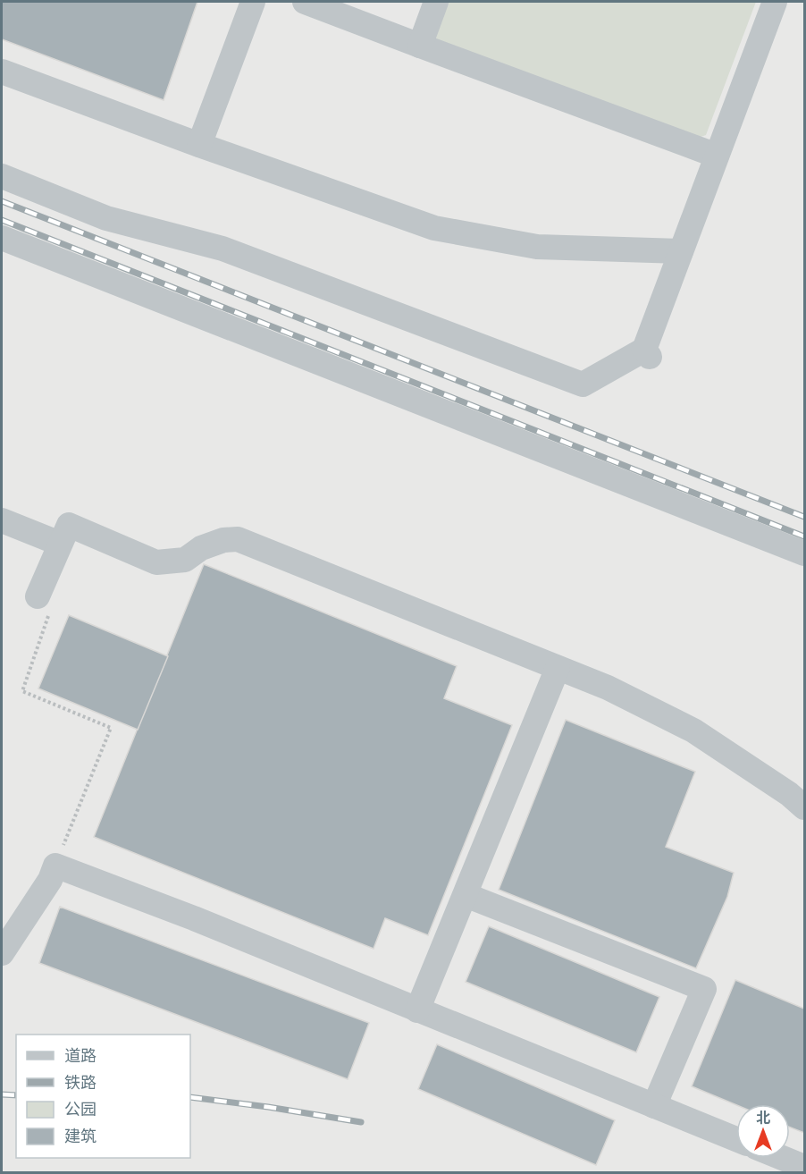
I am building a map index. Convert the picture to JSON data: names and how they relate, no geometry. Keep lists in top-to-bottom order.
{
  "legend": [
    "道路",
    "铁路",
    "公园",
    "建筑"
  ],
  "north": "top"
}
